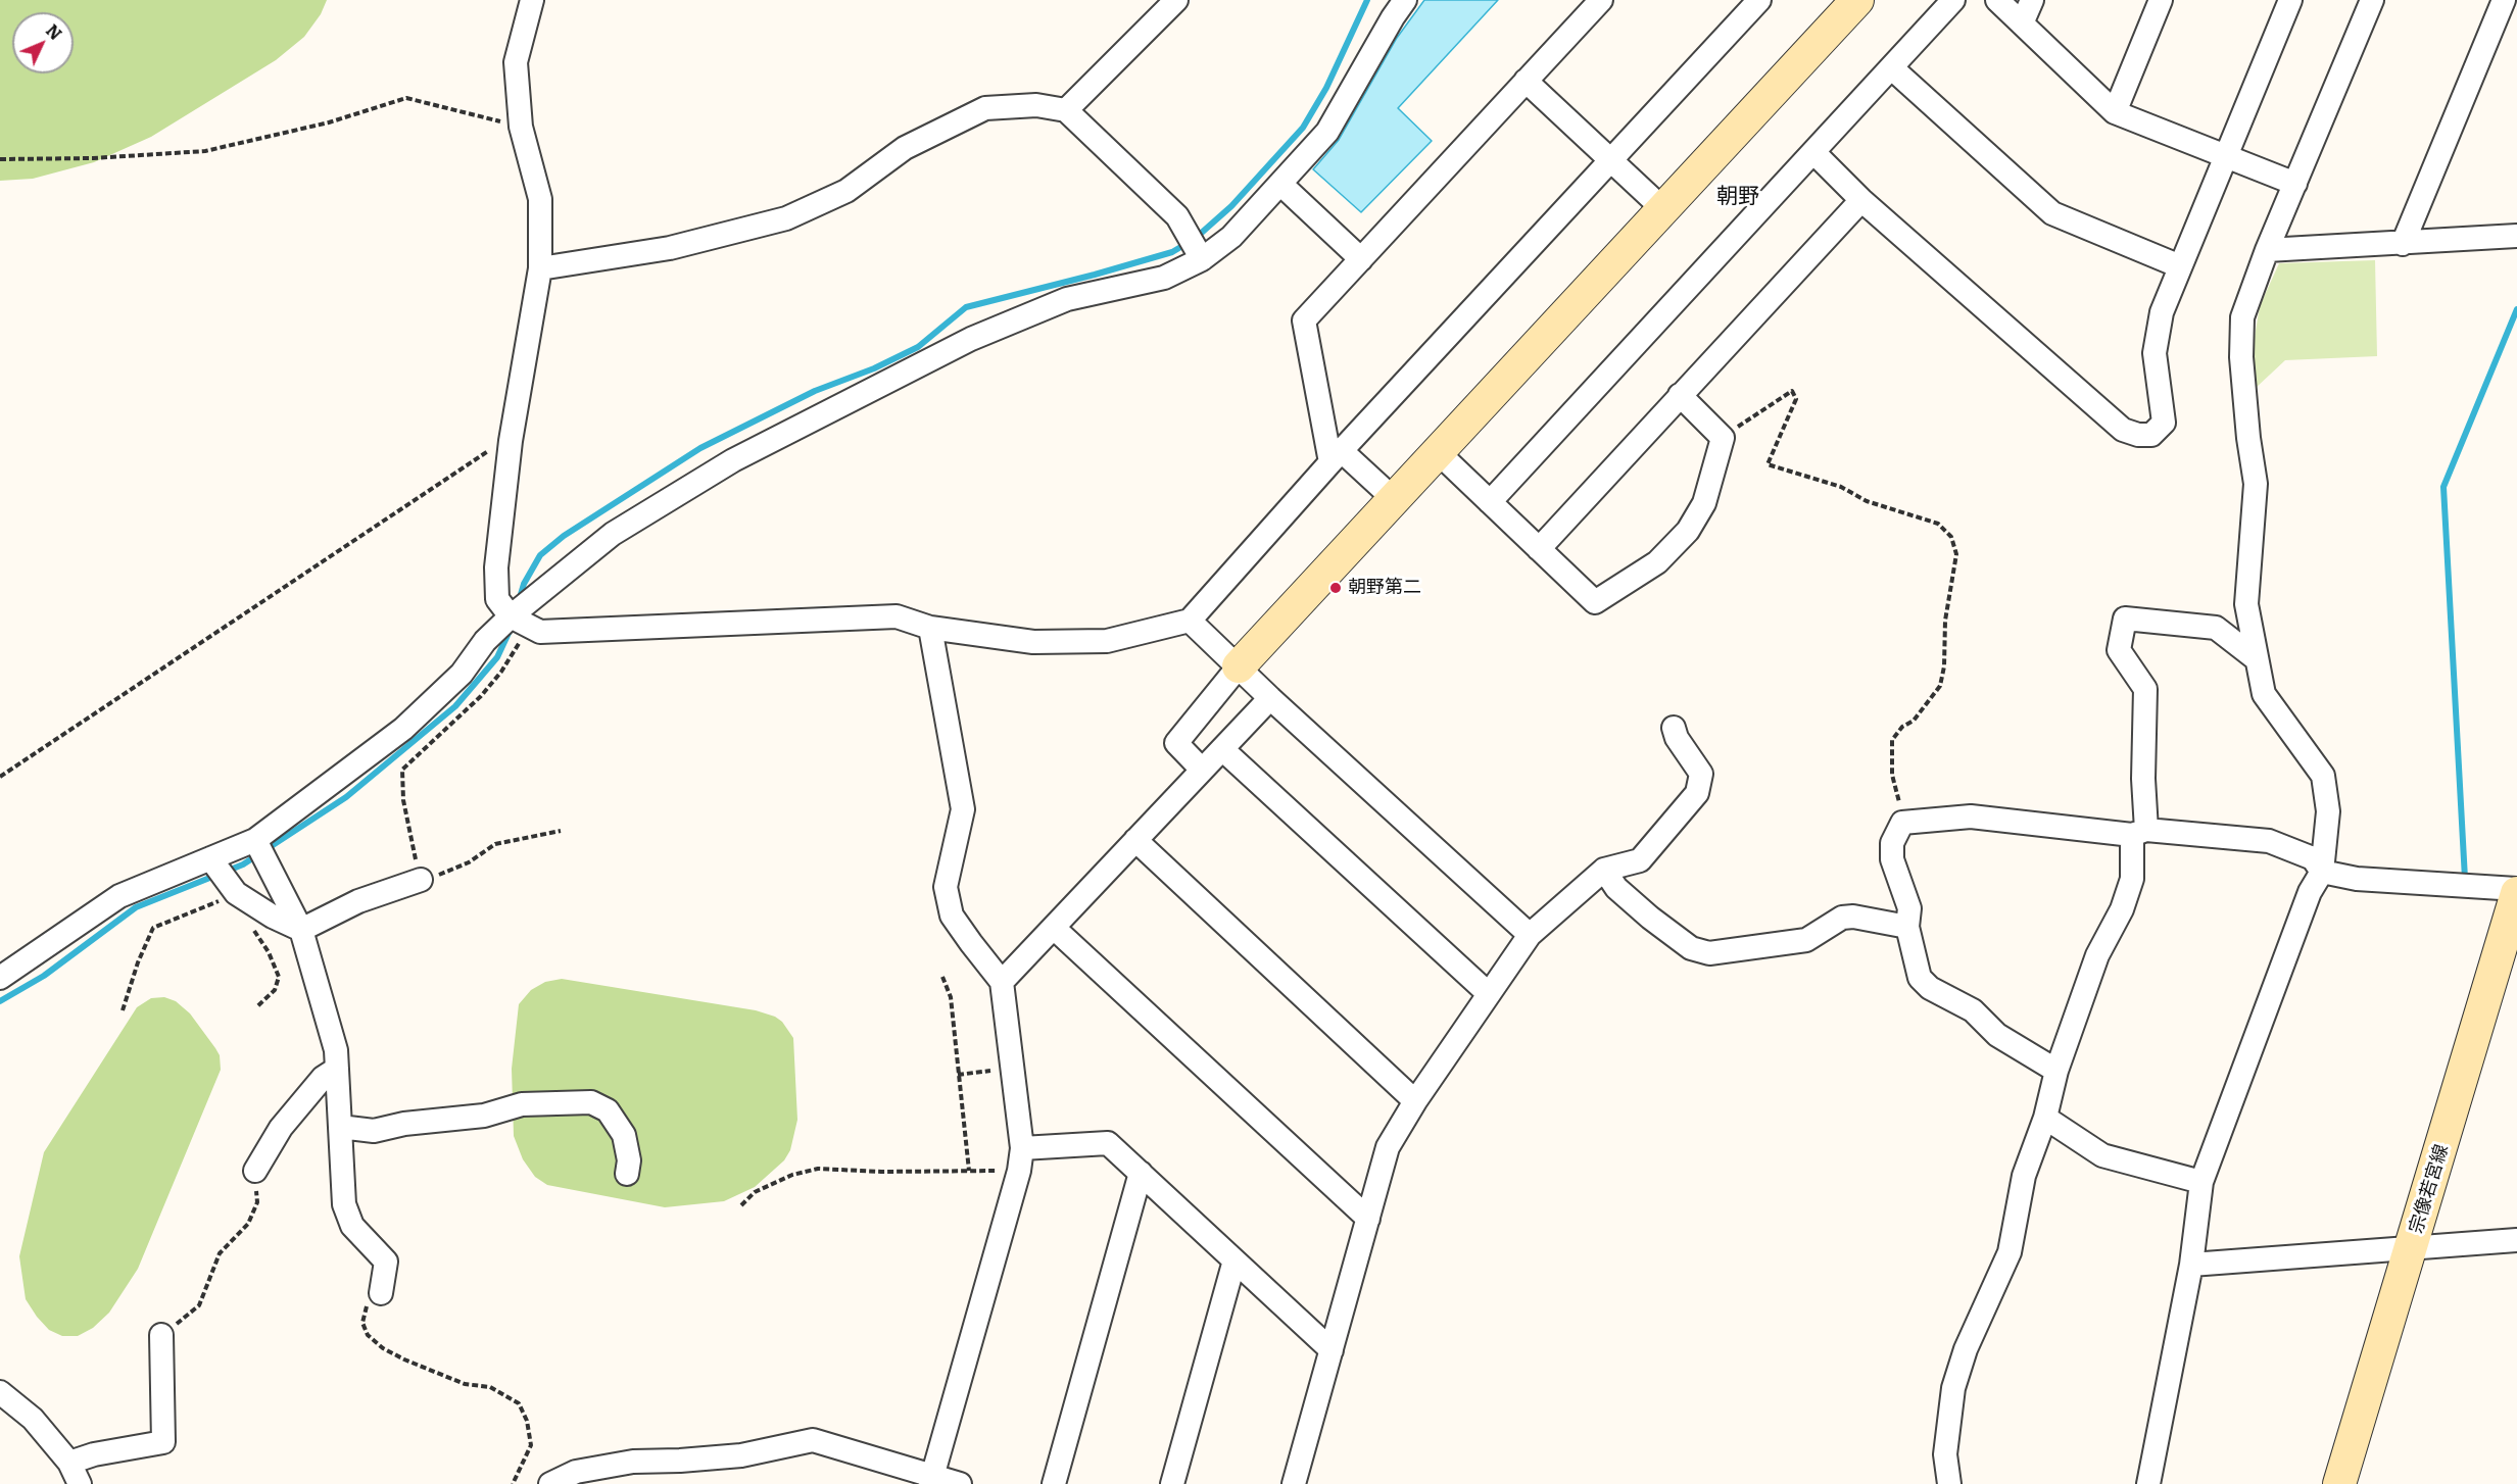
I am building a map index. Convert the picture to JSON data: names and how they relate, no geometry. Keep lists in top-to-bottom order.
{
  "streets": {
    "street": ["宗像若宮線"]
  },
  "districts": ["朝野"],
  "places": ["朝野第二"],
  "north": "top right"
}
